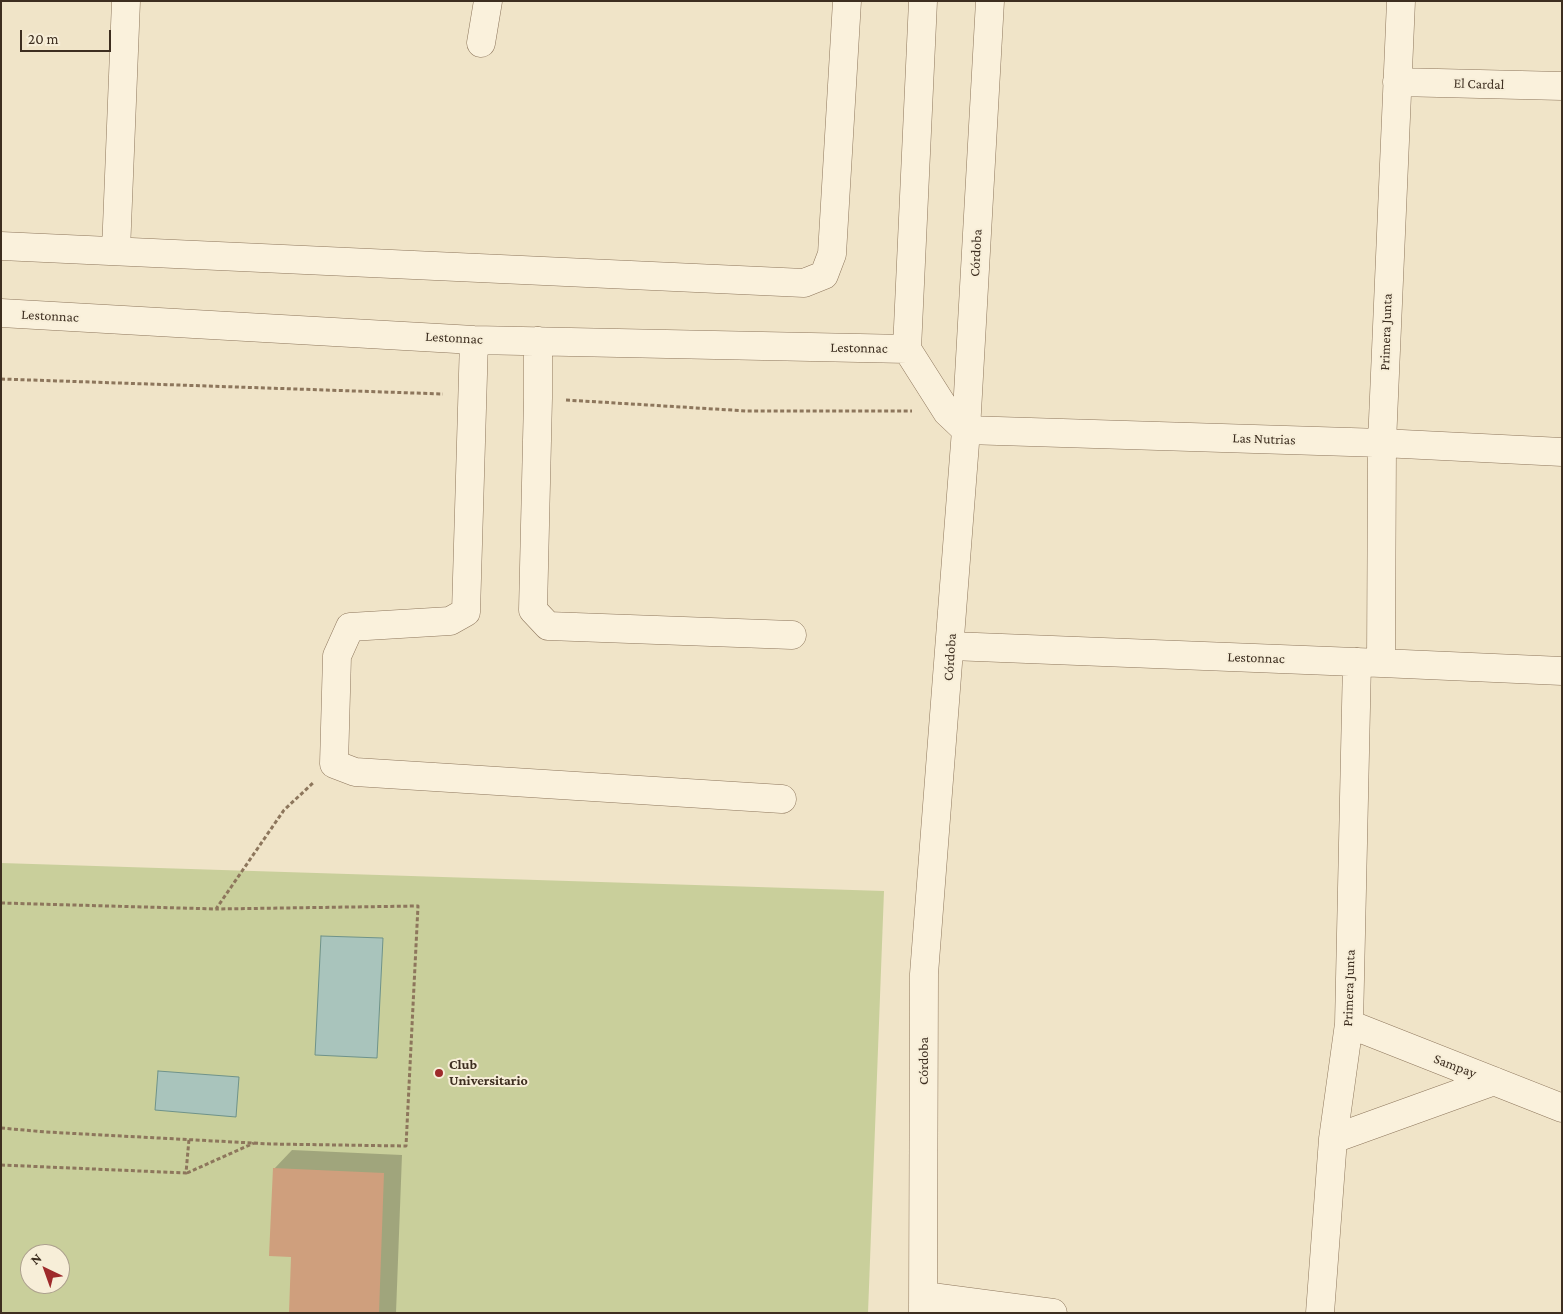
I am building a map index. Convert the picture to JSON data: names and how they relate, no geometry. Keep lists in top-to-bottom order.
{
  "streets": {
    "street": [
      "El Cardal",
      "Córdoba",
      "Lestonnac",
      "Primera Junta",
      "Las Nutrias",
      "Sampay"
    ]
  },
  "crossings": [
    ["El Cardal", "Primera Junta"],
    ["Córdoba", "Lestonnac"],
    ["Córdoba", "Las Nutrias"],
    ["Lestonnac", "Primera Junta"],
    ["Primera Junta", "Las Nutrias"],
    ["Primera Junta", "Sampay"]
  ],
  "places": ["Club Universitario"],
  "scale_bar": "20 m",
  "north": "top left"
}
